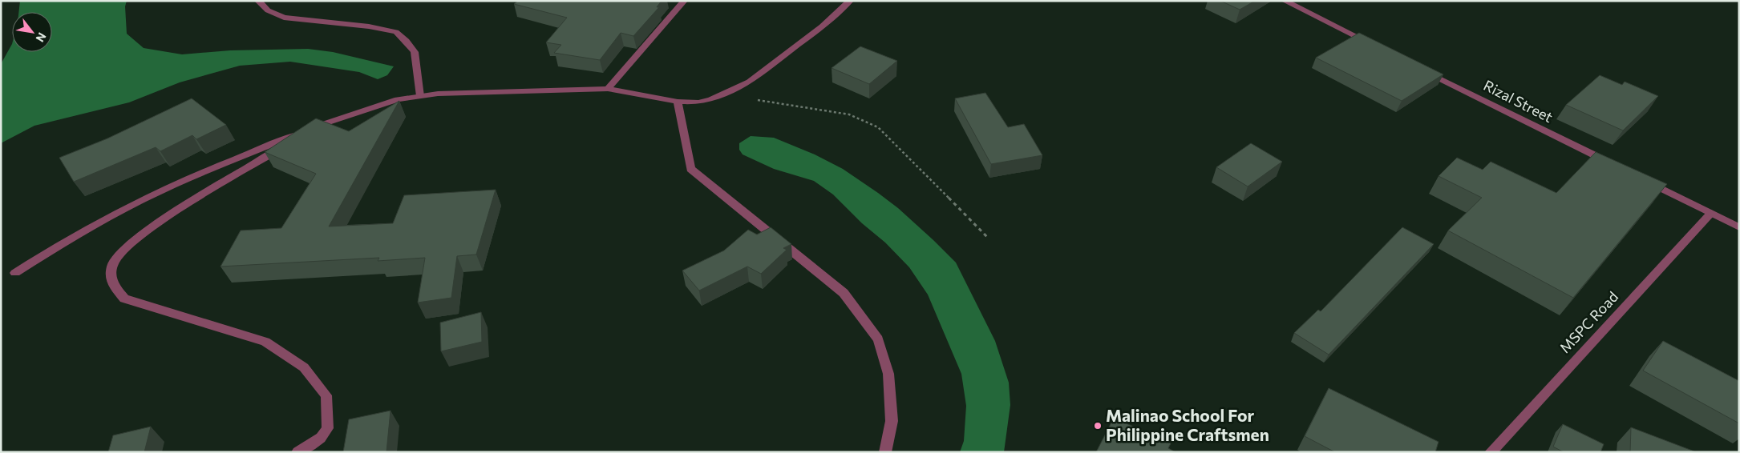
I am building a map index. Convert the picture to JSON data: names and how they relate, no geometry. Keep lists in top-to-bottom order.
{
  "streets": {
    "street": ["Rizal Street", "MSPC Road"]
  },
  "places": ["Malinao School For Philippine Craftsmen"],
  "north": "bottom right"
}
